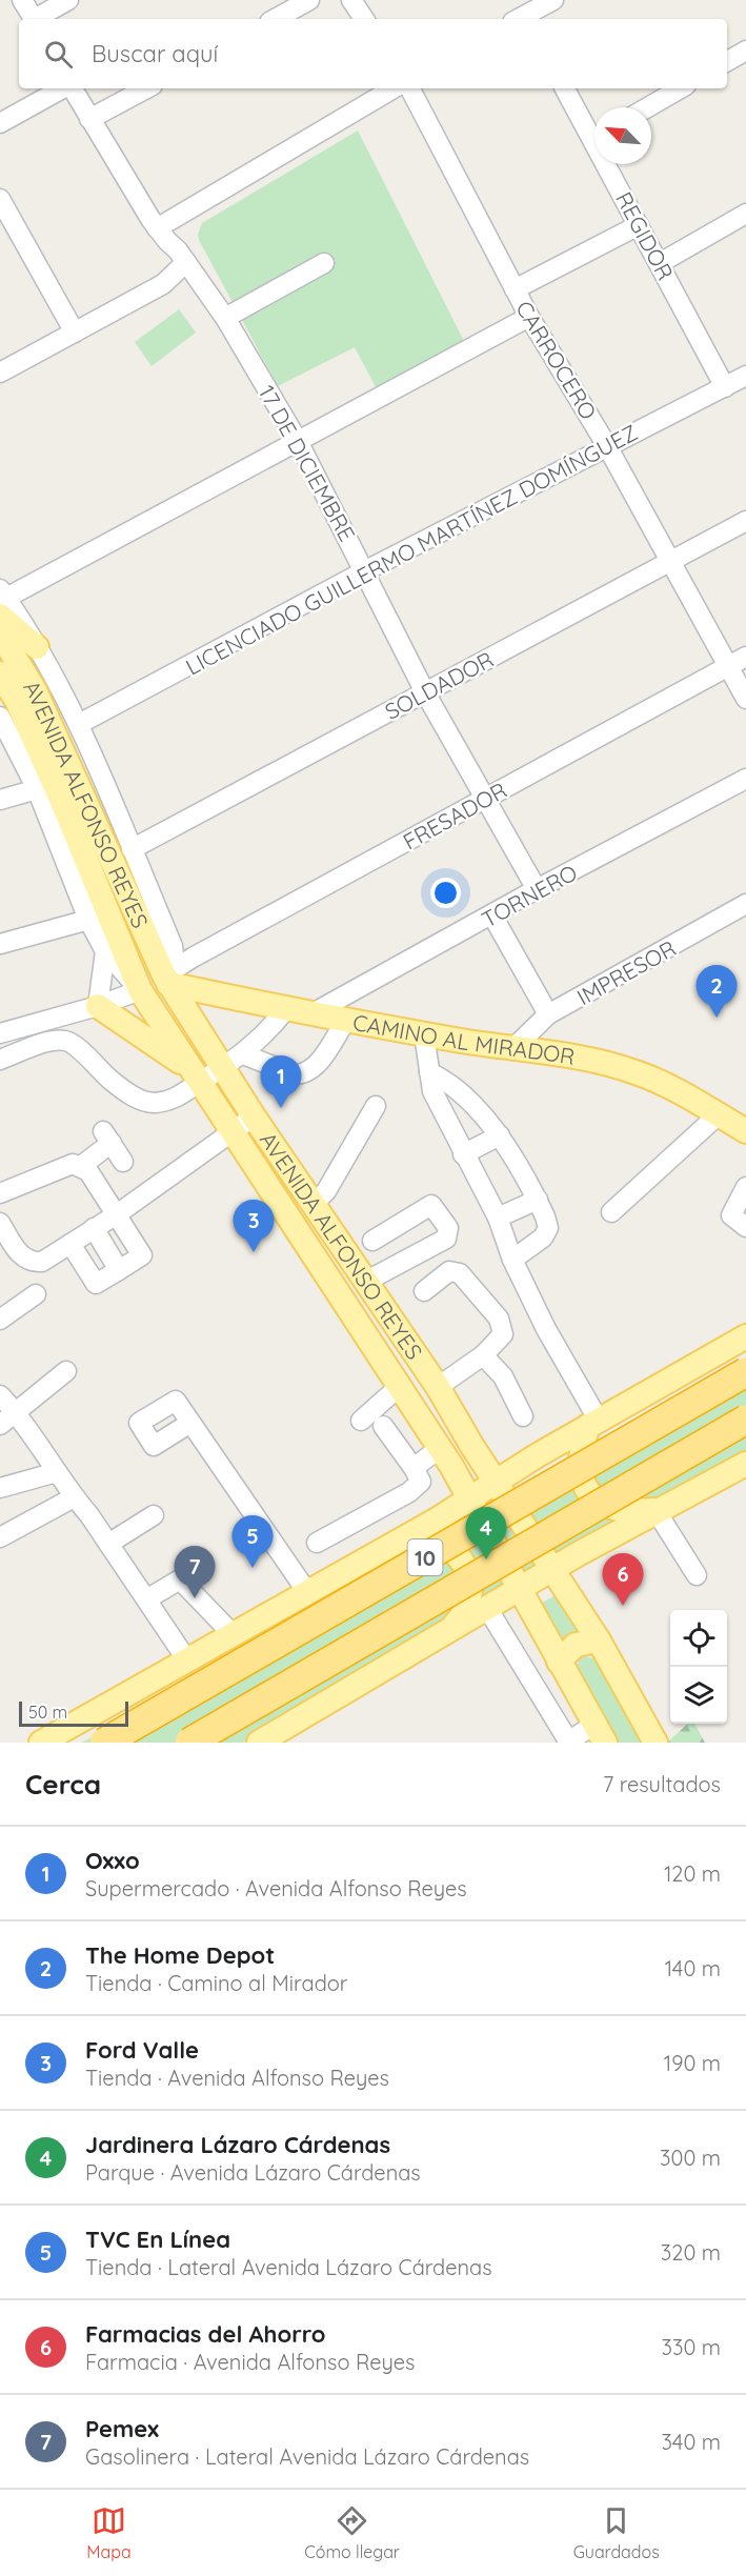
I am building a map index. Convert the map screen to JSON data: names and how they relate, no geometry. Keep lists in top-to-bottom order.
{
  "streets": {
    "highway": ["10"],
    "main road": ["AVENIDA ALFONSO REYES", "CAMINO AL MIRADOR"],
    "street": [
      "REGIDOR",
      "CARROCERO",
      "17 DE DICIEMBRE",
      "LICENCIADO GUILLERMO MARTÍNEZ DOMÍNGUEZ",
      "SOLDADOR",
      "FRESADOR",
      "TORNERO",
      "IMPRESOR"
    ]
  },
  "crossings": [
    ["REGIDOR", "LICENCIADO GUILLERMO MARTÍNEZ DOMÍNGUEZ"],
    ["CARROCERO", "LICENCIADO GUILLERMO MARTÍNEZ DOMÍNGUEZ"],
    ["CARROCERO", "SOLDADOR"],
    ["CARROCERO", "FRESADOR"],
    ["17 DE DICIEMBRE", "LICENCIADO GUILLERMO MARTÍNEZ DOMÍNGUEZ"],
    ["17 DE DICIEMBRE", "SOLDADOR"],
    ["17 DE DICIEMBRE", "FRESADOR"],
    ["17 DE DICIEMBRE", "TORNERO"],
    ["AVENIDA ALFONSO REYES", "FRESADOR"],
    ["AVENIDA ALFONSO REYES", "CAMINO AL MIRADOR"],
    ["FRESADOR", "CAMINO AL MIRADOR"],
    ["TORNERO", "CAMINO AL MIRADOR"],
    ["IMPRESOR", "CAMINO AL MIRADOR"]
  ],
  "scale_bar": "50 m",
  "north": "top left",
  "page": {
    "search": "Buscar aquí",
    "pins": [
      "2",
      "1",
      "3",
      "4",
      "5",
      "7",
      "6"
    ],
    "scale": "50 m",
    "heading": ["Cerca", "7 resultados"],
    "list": [
      {
        "mark": "1",
        "name": "Oxxo",
        "note": "Supermercado · Avenida Alfonso Reyes",
        "value": "120 m"
      },
      {
        "mark": "2",
        "name": "The Home Depot",
        "note": "Tienda · Camino al Mirador",
        "value": "140 m"
      },
      {
        "mark": "3",
        "name": "Ford Valle",
        "note": "Tienda · Avenida Alfonso Reyes",
        "value": "190 m"
      },
      {
        "mark": "4",
        "name": "Jardinera Lázaro Cárdenas",
        "note": "Parque · Avenida Lázaro Cárdenas",
        "value": "300 m"
      },
      {
        "mark": "5",
        "name": "TVC En Línea",
        "note": "Tienda · Lateral Avenida Lázaro Cárdenas",
        "value": "320 m"
      },
      {
        "mark": "6",
        "name": "Farmacias del Ahorro",
        "note": "Farmacia · Avenida Alfonso Reyes",
        "value": "330 m"
      },
      {
        "mark": "7",
        "name": "Pemex",
        "note": "Gasolinera · Lateral Avenida Lázaro Cárdenas",
        "value": "340 m"
      }
    ],
    "nav": ["Mapa", "Cómo llegar", "Guardados"]
  }
}
